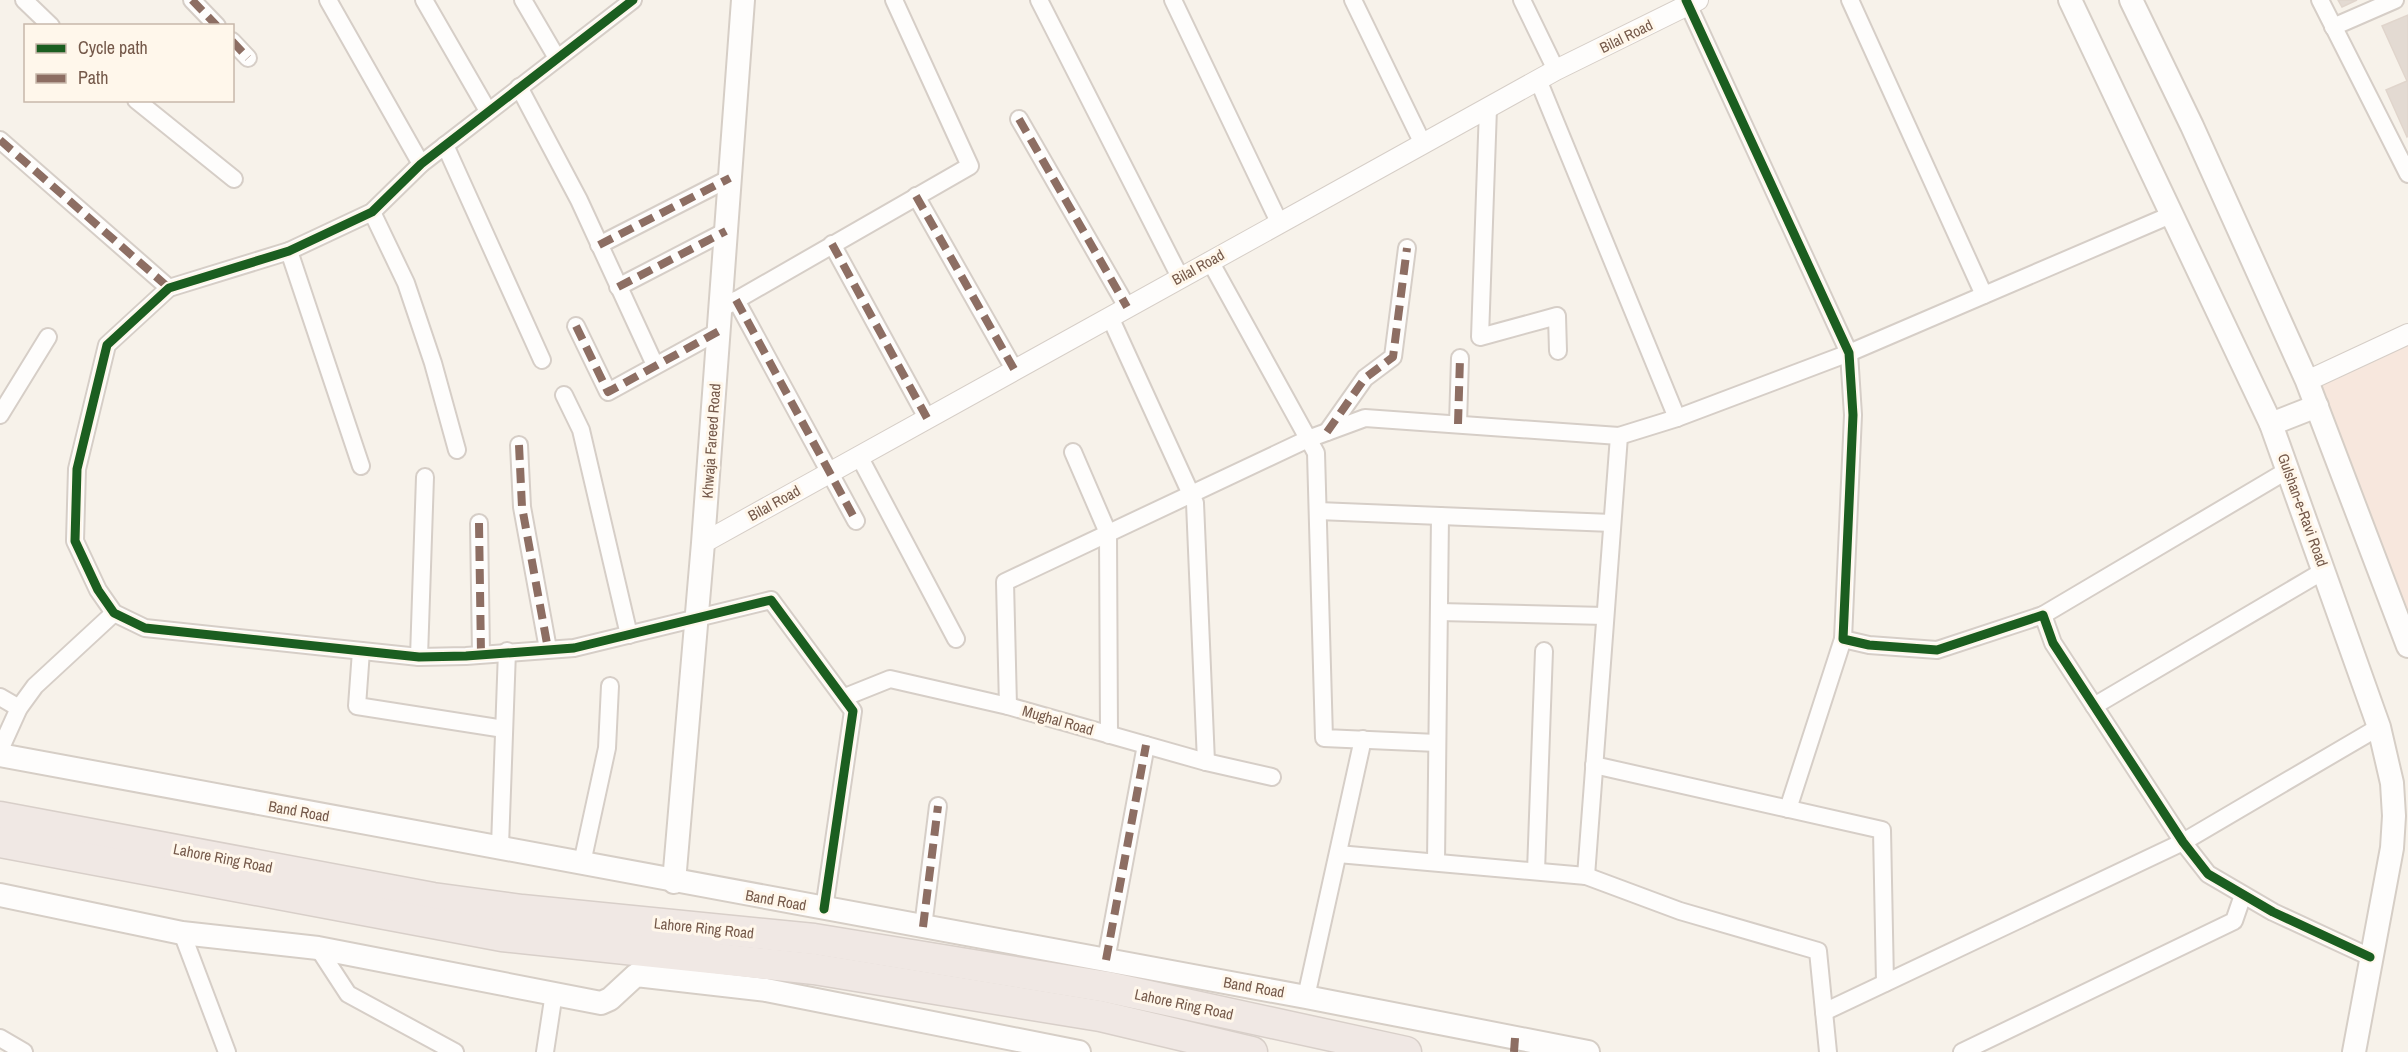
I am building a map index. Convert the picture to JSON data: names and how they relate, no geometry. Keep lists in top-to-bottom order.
{
  "streets": {
    "highway": ["Lahore Ring Road"],
    "main road": ["Khwaja Fareed Road", "Gulshan-e-Ravi Road", "Band Road"],
    "street": ["Bilal Road", "Mughal Road"]
  },
  "crossings": [
    ["Bilal Road", "Khwaja Fareed Road"],
    ["Khwaja Fareed Road", "Band Road"]
  ],
  "legend": ["Cycle path", "Path"]
}
